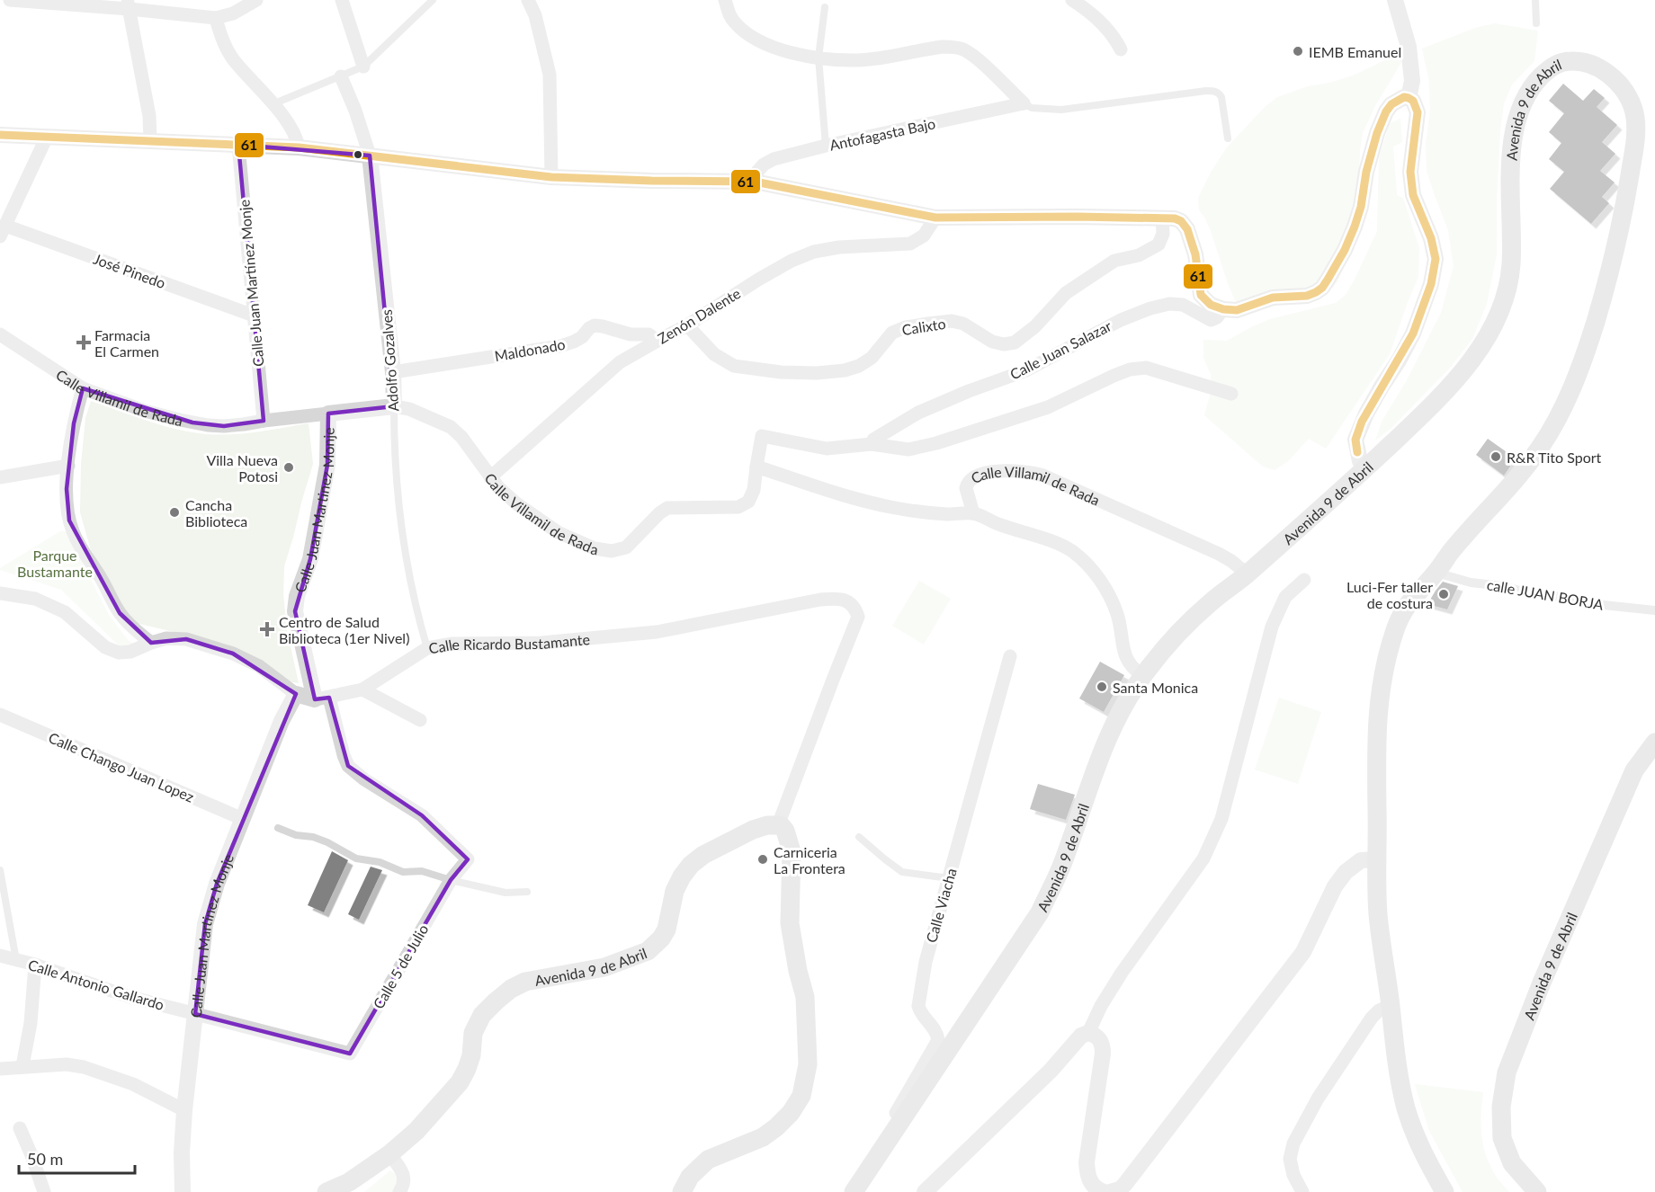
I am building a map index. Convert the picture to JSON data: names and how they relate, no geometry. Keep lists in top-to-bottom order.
{
  "streets": {
    "main road": ["Avenida 9 de Abril"],
    "street": [
      "Antofagasta Bajo",
      "José Pinedo",
      "Calle Juan Martínez Monje",
      "Zenón Dalente",
      "Calixto",
      "Maldonado",
      "Calle Juan Salazar",
      "Adolfo Gozalves",
      "Calle Villamil de Rada",
      "Calle Juan Martinez Monje",
      "calle JUAN BORJA",
      "Calle Ricardo Bustamante",
      "Calle Chango Juan Lopez",
      "Calle Viacha",
      "Calle 5 de Julio",
      "Calle Antonio Gallardo"
    ]
  },
  "crossings": [
    ["Avenida 9 de Abril", "Calle Villamil de Rada"],
    ["Avenida 9 de Abril", "calle JUAN BORJA"],
    ["Avenida 9 de Abril", "Calle Ricardo Bustamante"],
    ["Avenida 9 de Abril", "Calle Viacha"],
    ["José Pinedo", "Calle Juan Martínez Monje"],
    ["Calle Juan Martínez Monje", "Calle Villamil de Rada"],
    ["Zenón Dalente", "Calixto"],
    ["Zenón Dalente", "Maldonado"],
    ["Zenón Dalente", "Calle Villamil de Rada"],
    ["Maldonado", "Adolfo Gozalves"],
    ["Adolfo Gozalves", "Calle Villamil de Rada"],
    ["Adolfo Gozalves", "Calle Ricardo Bustamante"],
    ["Calle Villamil de Rada", "Calle Juan Martinez Monje"],
    ["Calle Juan Martinez Monje", "Calle Ricardo Bustamante"],
    ["Calle Juan Martinez Monje", "Calle Chango Juan Lopez"],
    ["Calle Juan Martinez Monje", "Calle 5 de Julio"],
    ["Calle Juan Martinez Monje", "Calle Antonio Gallardo"],
    ["Calle Ricardo Bustamante", "Calle 5 de Julio"],
    ["Calle 5 de Julio", "Calle Antonio Gallardo"]
  ],
  "parks": ["Parque Bustamante"],
  "places": {
    "other": [
      "IEMB Emanuel",
      "R&R Tito Sport",
      "Villa Nueva Potosi",
      "Cancha Biblioteca",
      "Luci-Fer taller de costura",
      "Santa Monica",
      "Carniceria La Frontera"
    ],
    "health": ["Farmacia El Carmen", "Centro de Salud Biblioteca (1er Nivel)"]
  },
  "lines": ["transit line 61"],
  "scale_bar": "50 m"
}
